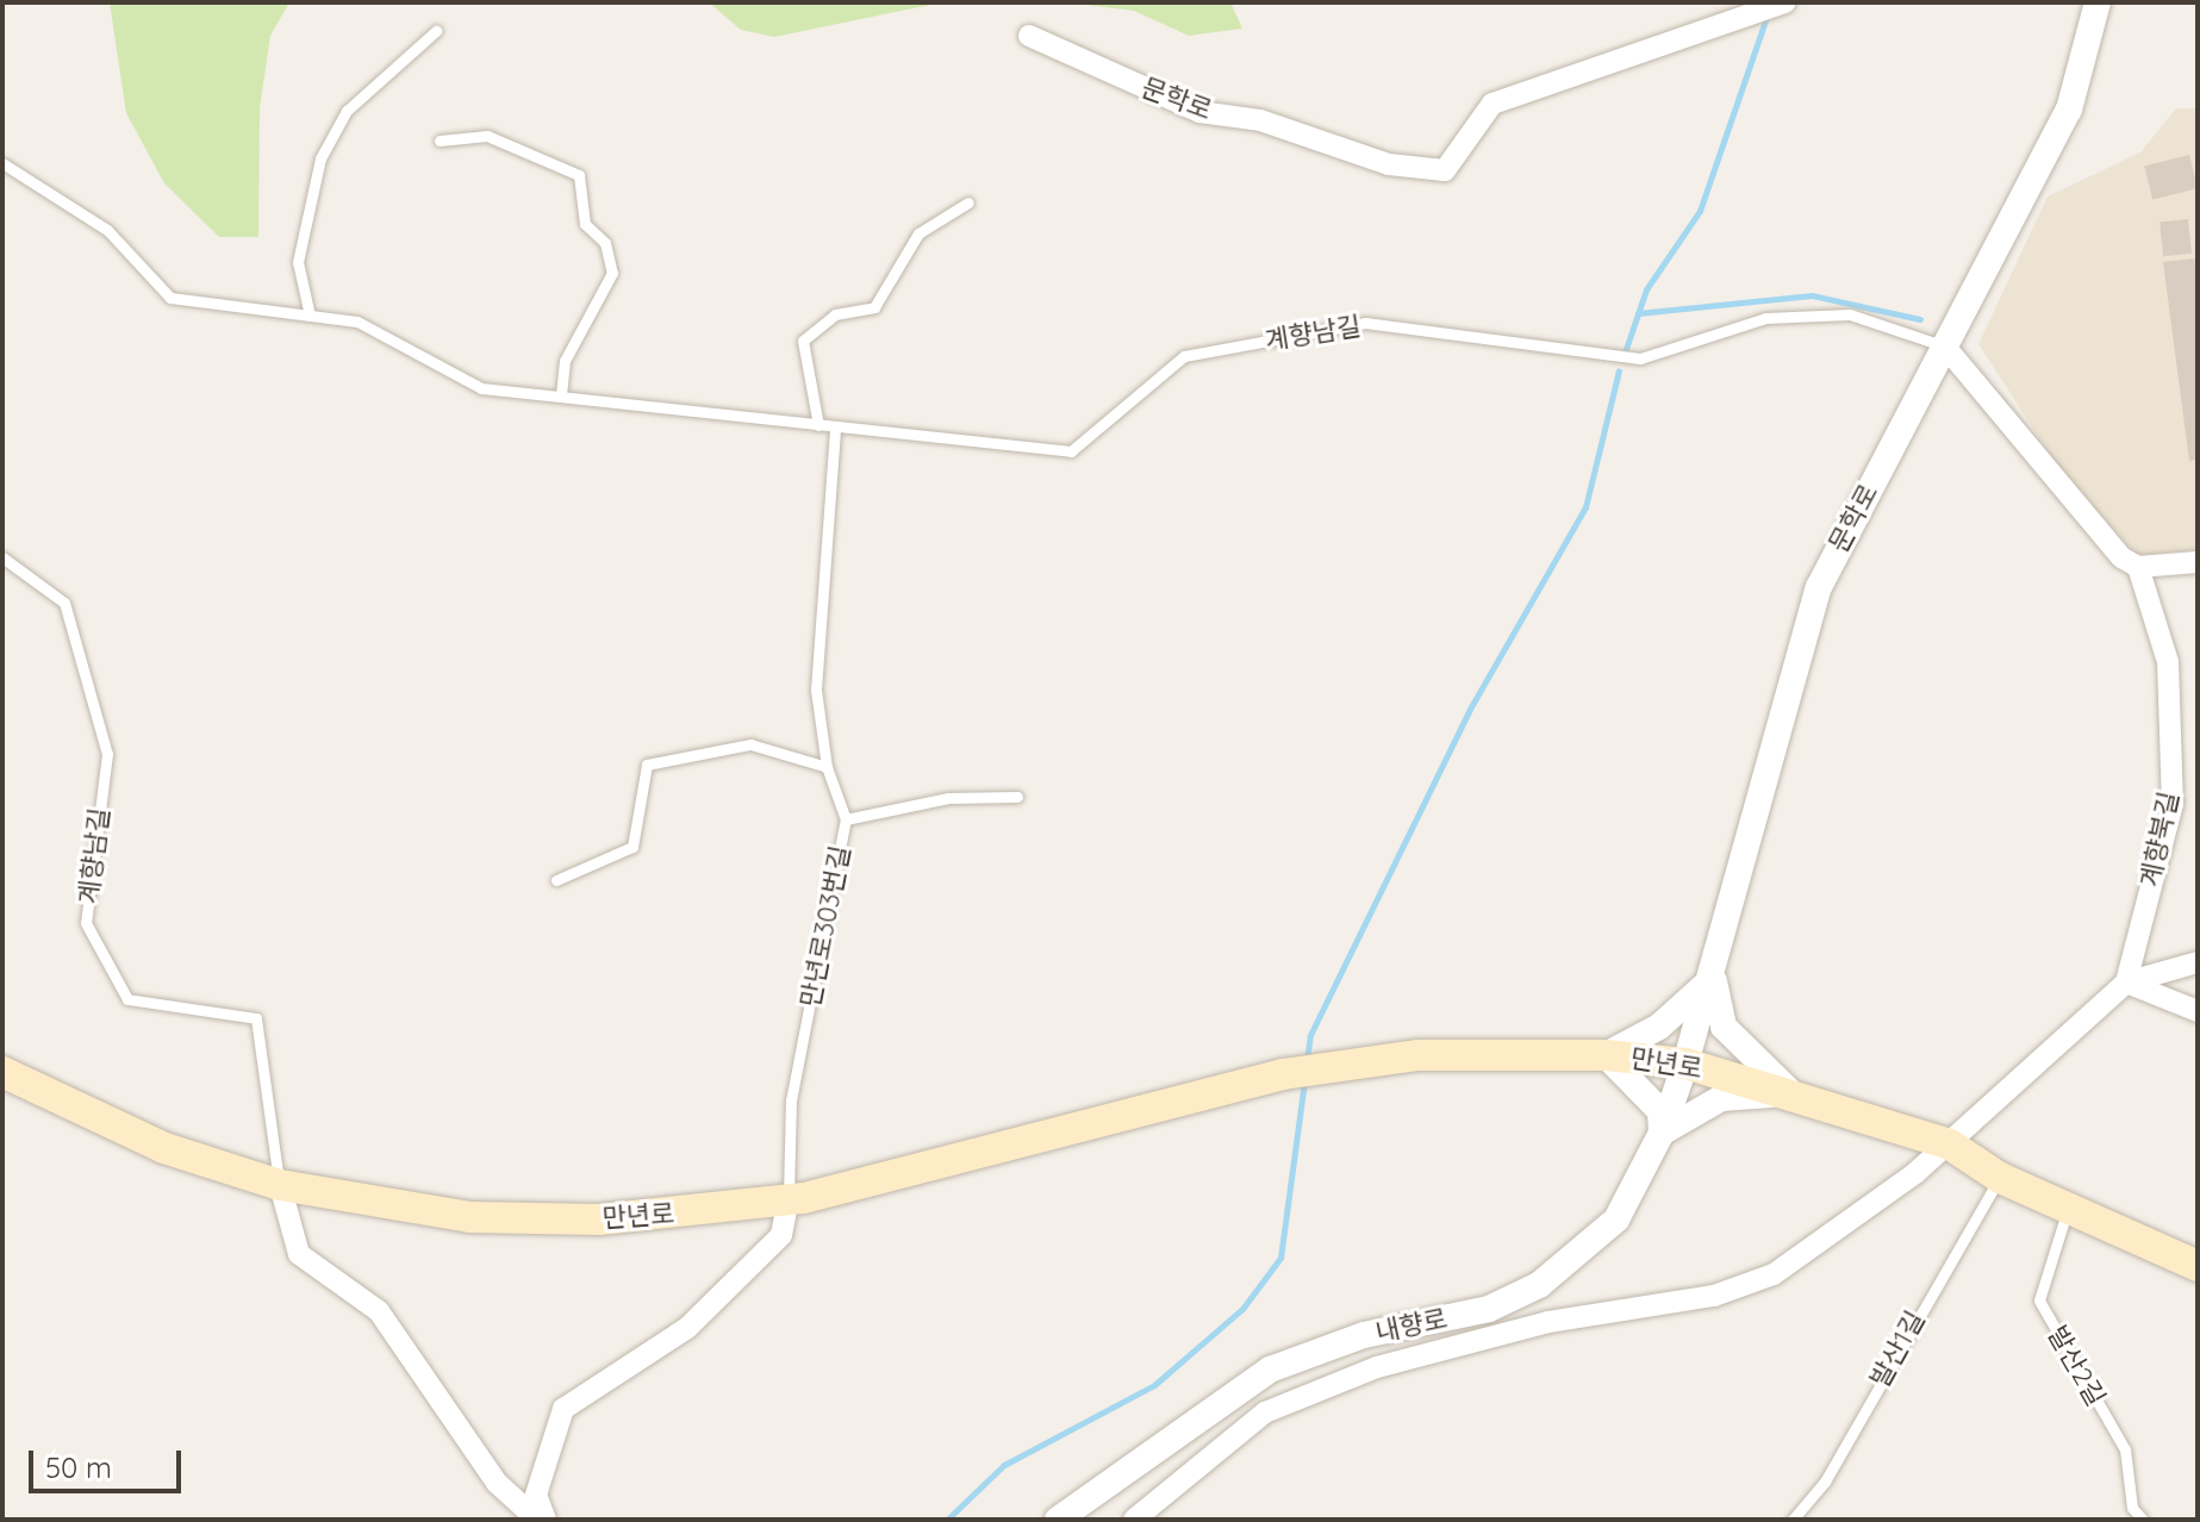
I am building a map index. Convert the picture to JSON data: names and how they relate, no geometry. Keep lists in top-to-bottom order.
{
  "streets": {
    "main road": ["만년로"],
    "street": ["문학로", "계향북길", "내향로"],
    "lane": [
      "계향남길",
      "만년로303번길",
      "발산1길",
      "발산2길"
    ]
  },
  "crossings": [
    ["문학로", "계향남길"],
    ["문학로", "계향북길"],
    ["문학로", "만년로"],
    ["문학로", "내향로"],
    ["계향남길", "계향북길"],
    ["계향남길", "만년로303번길"],
    ["계향남길", "만년로"],
    ["만년로303번길", "만년로"],
    ["만년로", "내향로"],
    ["만년로", "발산1길"],
    ["만년로", "발산2길"]
  ],
  "scale_bar": "50 m"
}
